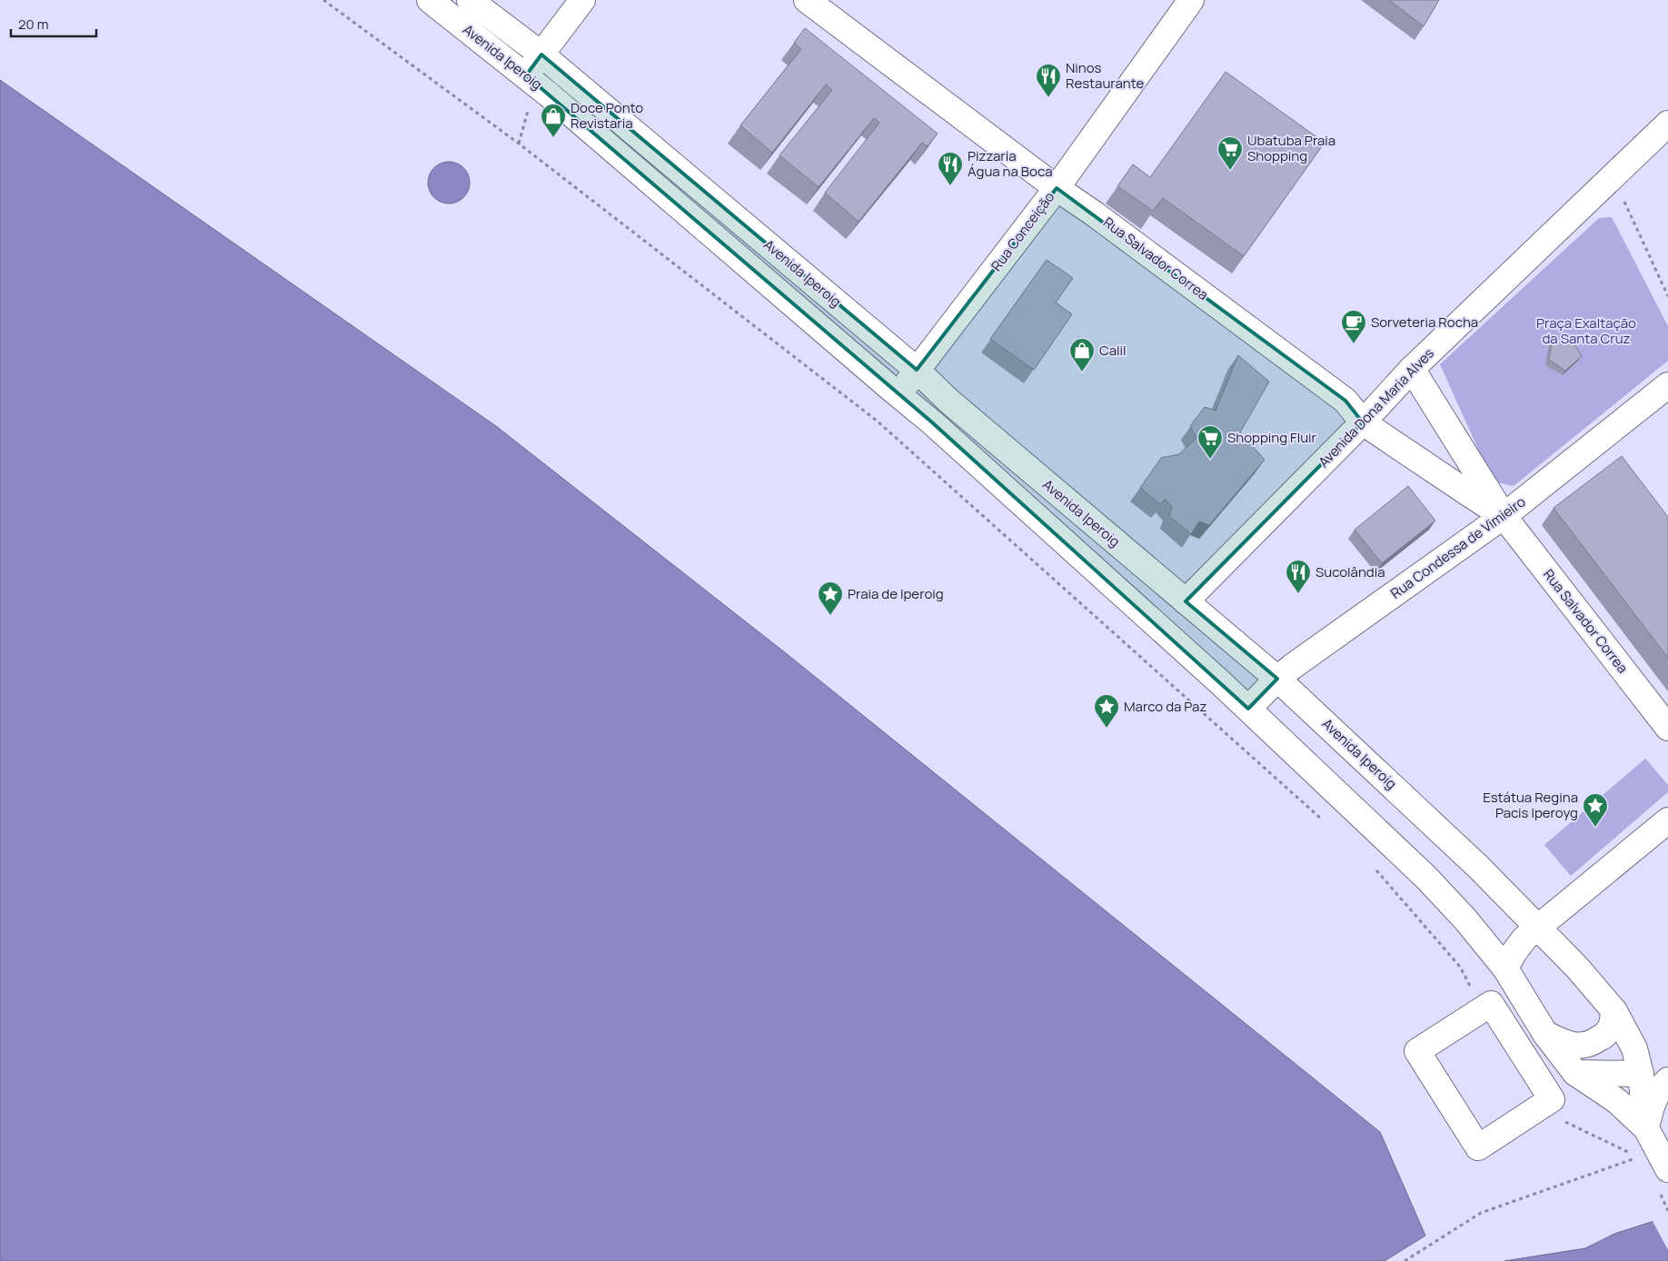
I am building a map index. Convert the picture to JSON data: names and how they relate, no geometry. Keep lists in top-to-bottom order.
{
  "streets": {
    "main road": [
      "Avenida Iperoig",
      "Rua Conceição",
      "Rua Salvador Correa",
      "Avenida Dona Maria Alves",
      "Rua Condessa de Vimieiro"
    ]
  },
  "crossings": [
    ["Avenida Iperoig", "Rua Conceição"],
    ["Avenida Iperoig", "Avenida Dona Maria Alves"],
    ["Avenida Iperoig", "Rua Condessa de Vimieiro"],
    ["Rua Conceição", "Rua Salvador Correa"],
    ["Rua Salvador Correa", "Avenida Dona Maria Alves"],
    ["Rua Salvador Correa", "Rua Condessa de Vimieiro"]
  ],
  "parks": ["Praça Exaltação da Santa Cruz"],
  "places": {
    "restaurant": ["Ninos Restaurante", "Pizzaria Água na Boca", "Sucolândia"],
    "shop": ["Doce Ponto Revistaria", "Calil"],
    "supermarket": ["Ubatuba Praia Shopping", "Shopping Fluir"],
    "cafe": ["Sorveteria Rocha"],
    "place": ["Praia de Iperoig", "Marco da Paz", "Estátua Regina Pacis Iperoyg"]
  },
  "scale_bar": "20 m"
}
